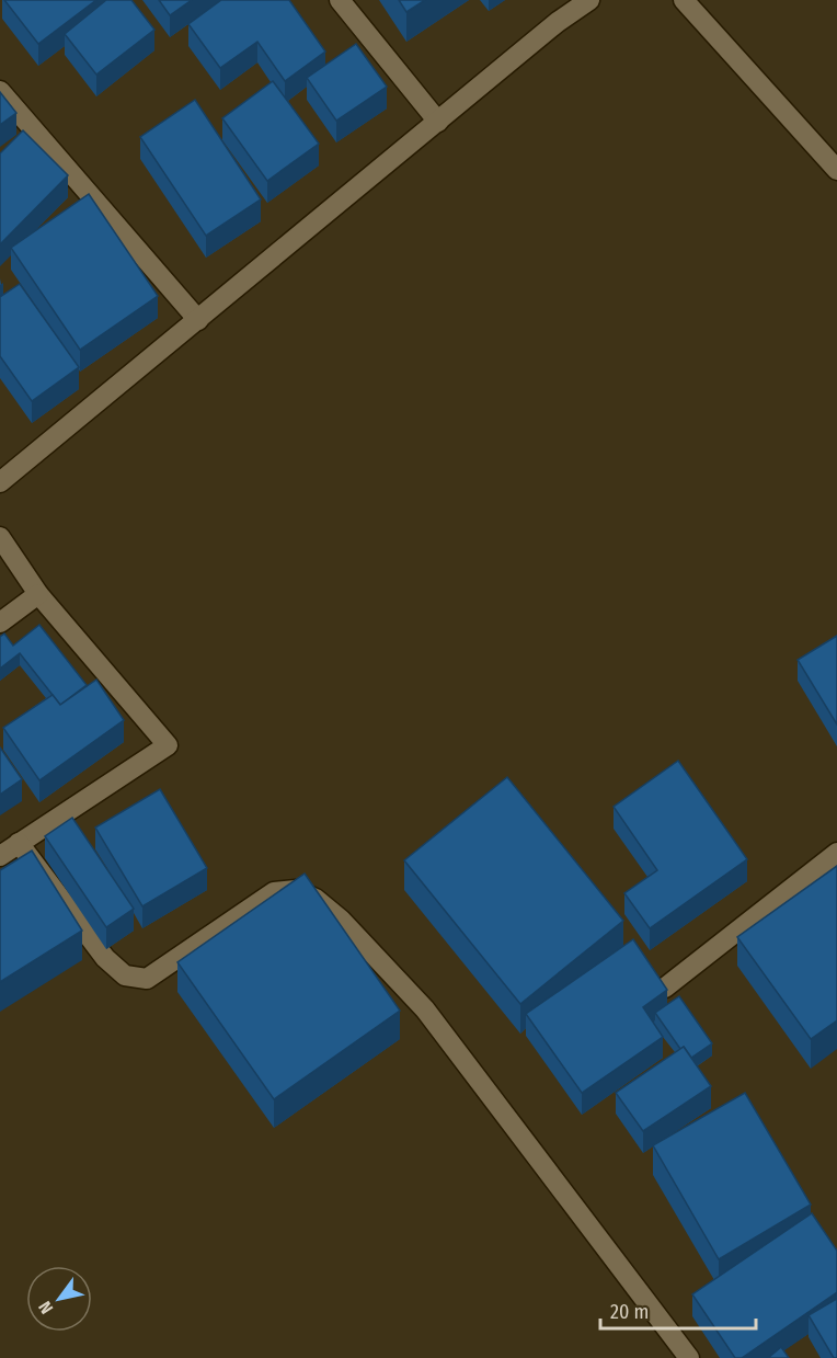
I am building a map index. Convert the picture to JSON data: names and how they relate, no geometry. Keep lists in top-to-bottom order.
{
  "scale_bar": "20 m",
  "north": "bottom left"
}
